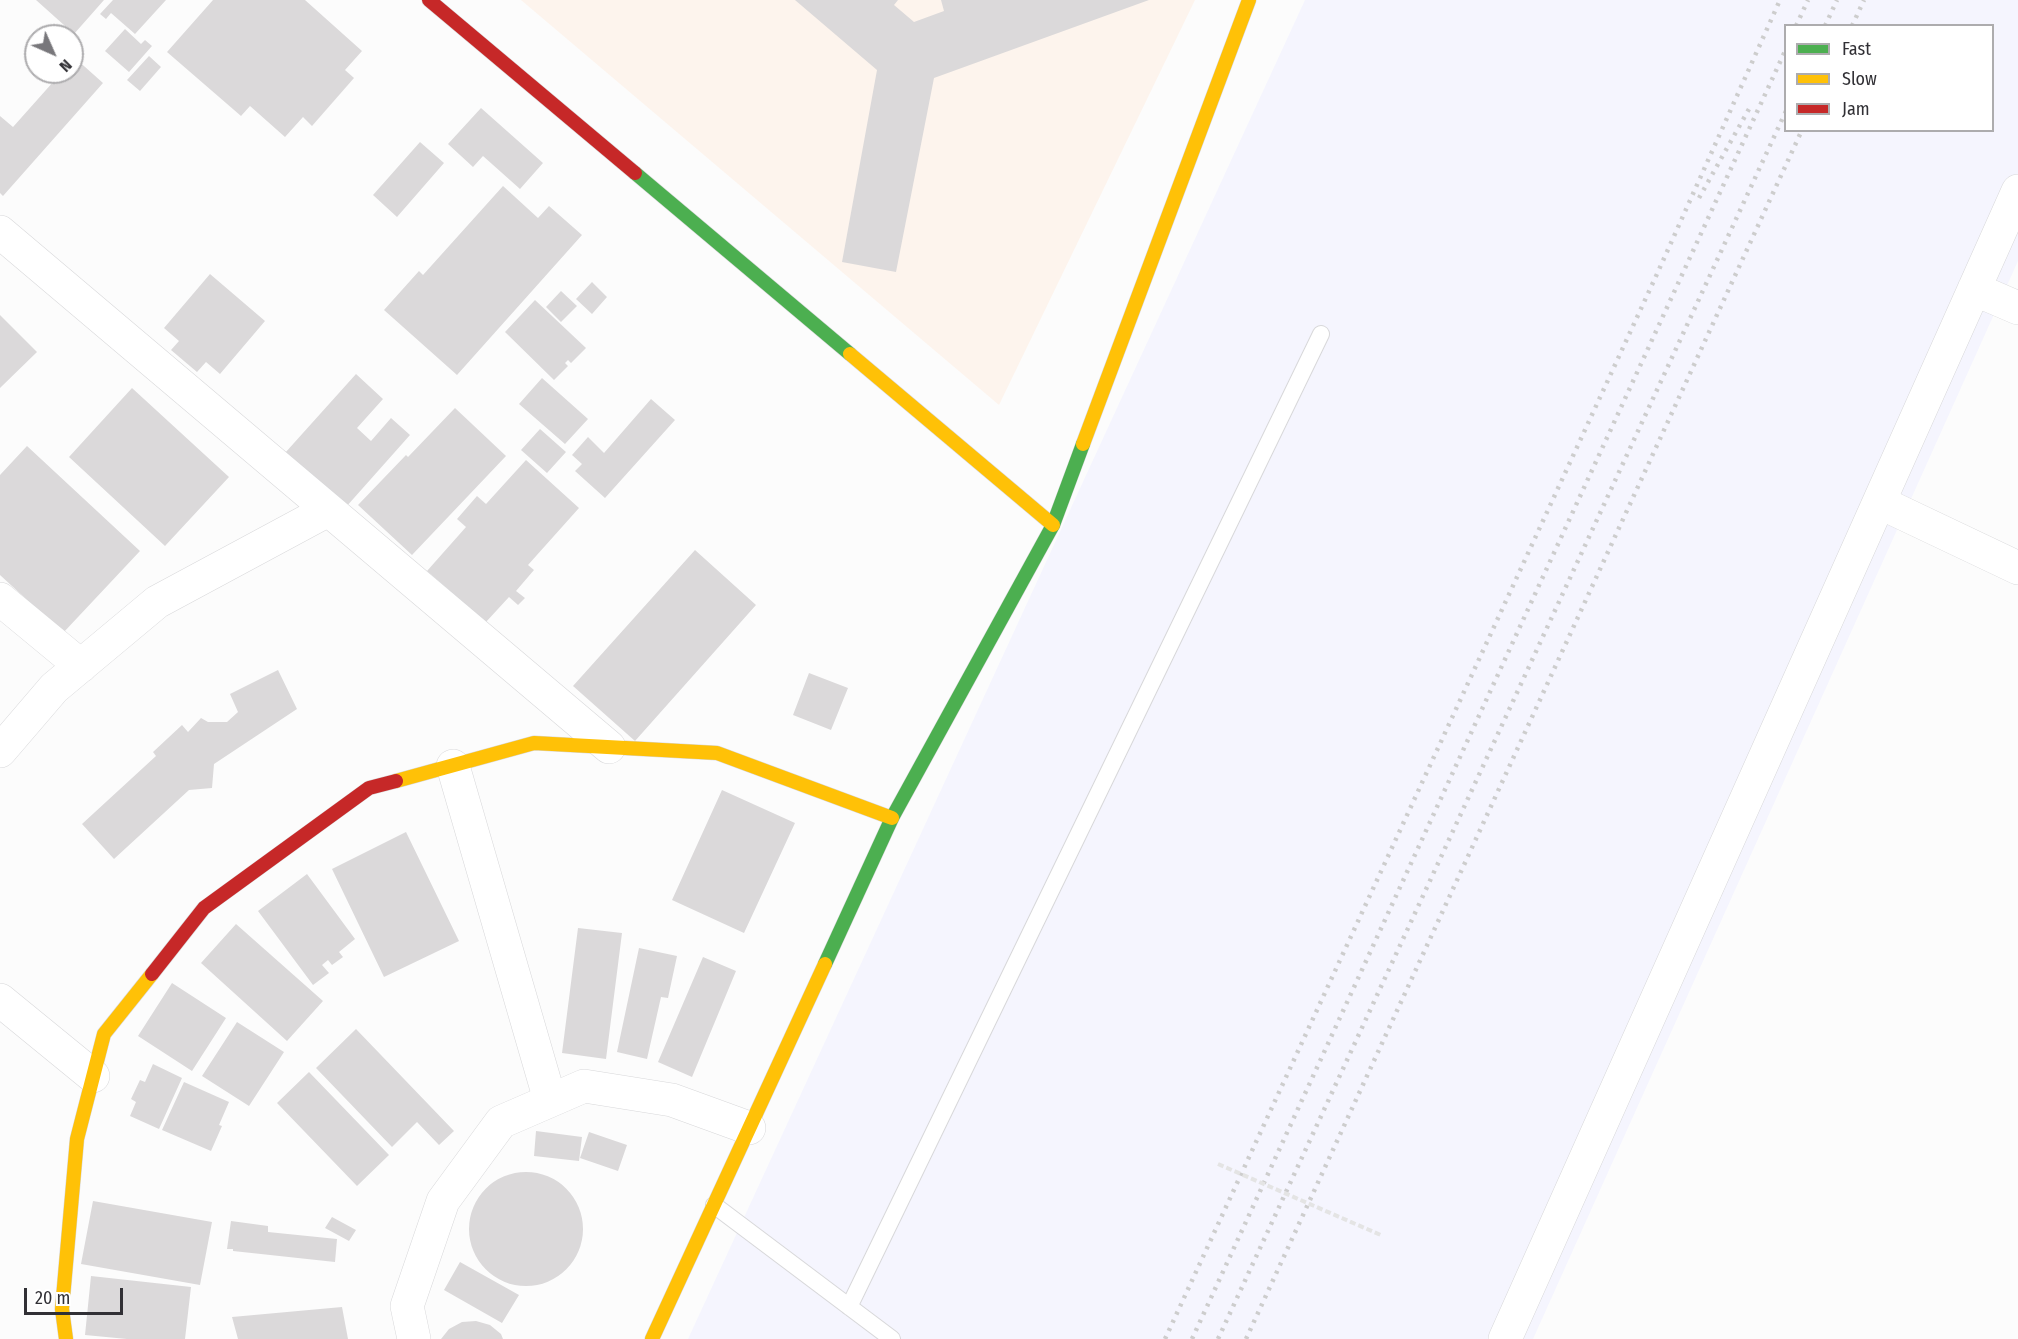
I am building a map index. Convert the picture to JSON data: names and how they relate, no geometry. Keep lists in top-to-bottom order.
{
  "legend": ["Fast", "Slow", "Jam"],
  "scale_bar": "20 m",
  "north": "bottom right"
}
